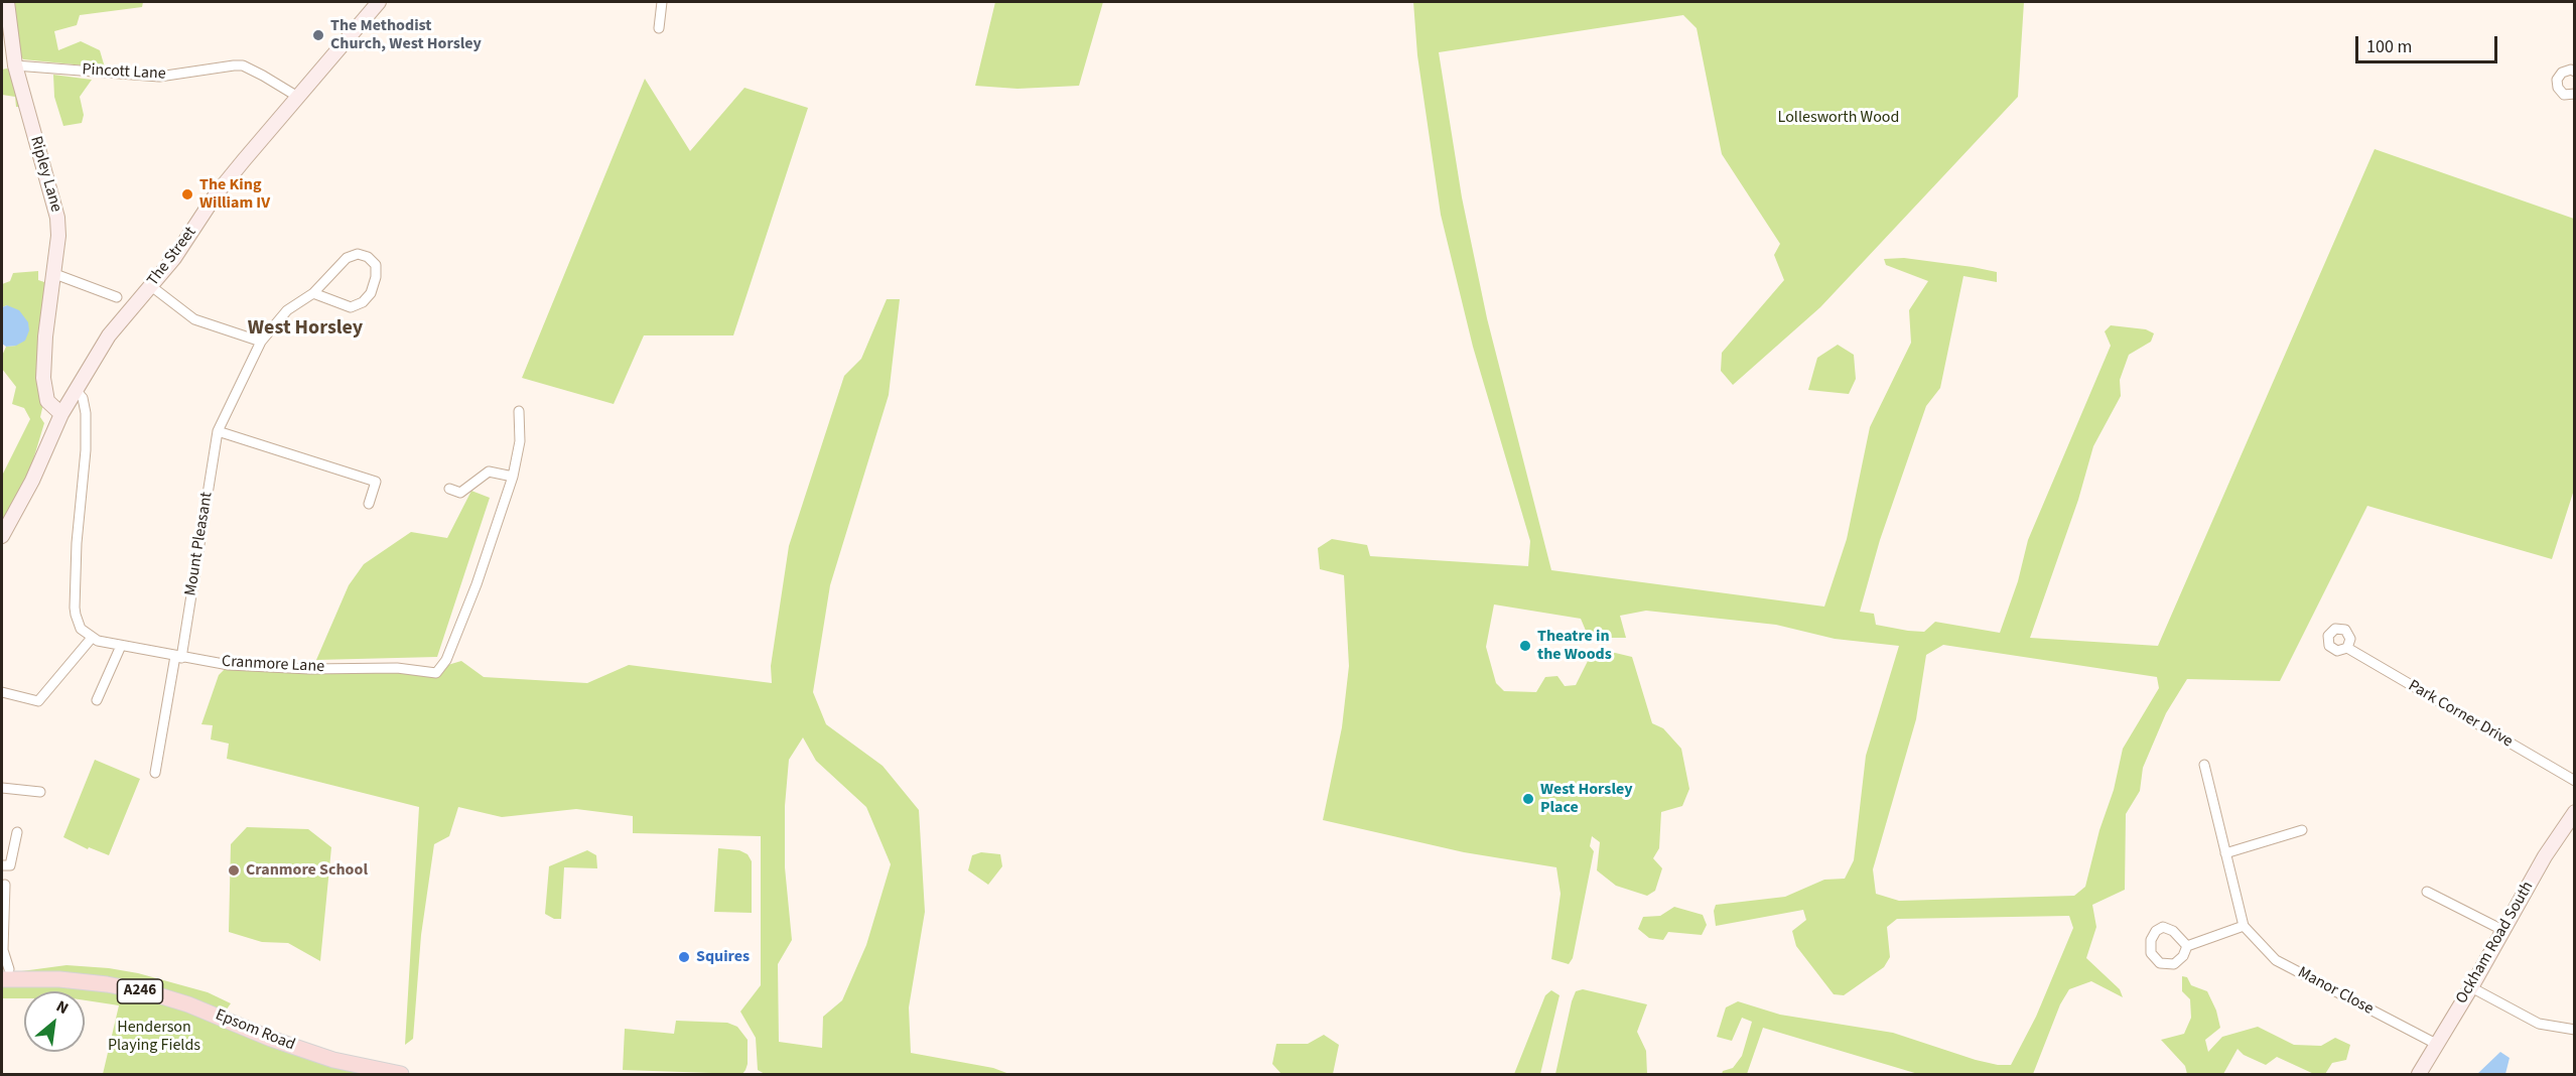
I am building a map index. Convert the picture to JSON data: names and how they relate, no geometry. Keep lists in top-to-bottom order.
{
  "streets": {
    "main road": ["A246", "Epsom Road"],
    "street": [
      "Pincott Lane",
      "Ripley Lane",
      "The Street",
      "Mount Pleasant",
      "Cranmore Lane",
      "Park Corner Drive",
      "Ockham Road South",
      "Manor Close"
    ]
  },
  "crossings": [
    ["Pincott Lane", "Ripley Lane"],
    ["Pincott Lane", "The Street"],
    ["Ripley Lane", "The Street"],
    ["Mount Pleasant", "Cranmore Lane"],
    ["Ockham Road South", "Manor Close"]
  ],
  "districts": ["West Horsley"],
  "parks": ["Lollesworth Wood", "Henderson Playing Fields"],
  "places": [
    "The Methodist Church, West Horsley",
    "The King William IV",
    "Theatre in the Woods",
    "West Horsley Place",
    "Cranmore School",
    "Squires"
  ],
  "scale_bar": "100 m",
  "north": "top right"
}
